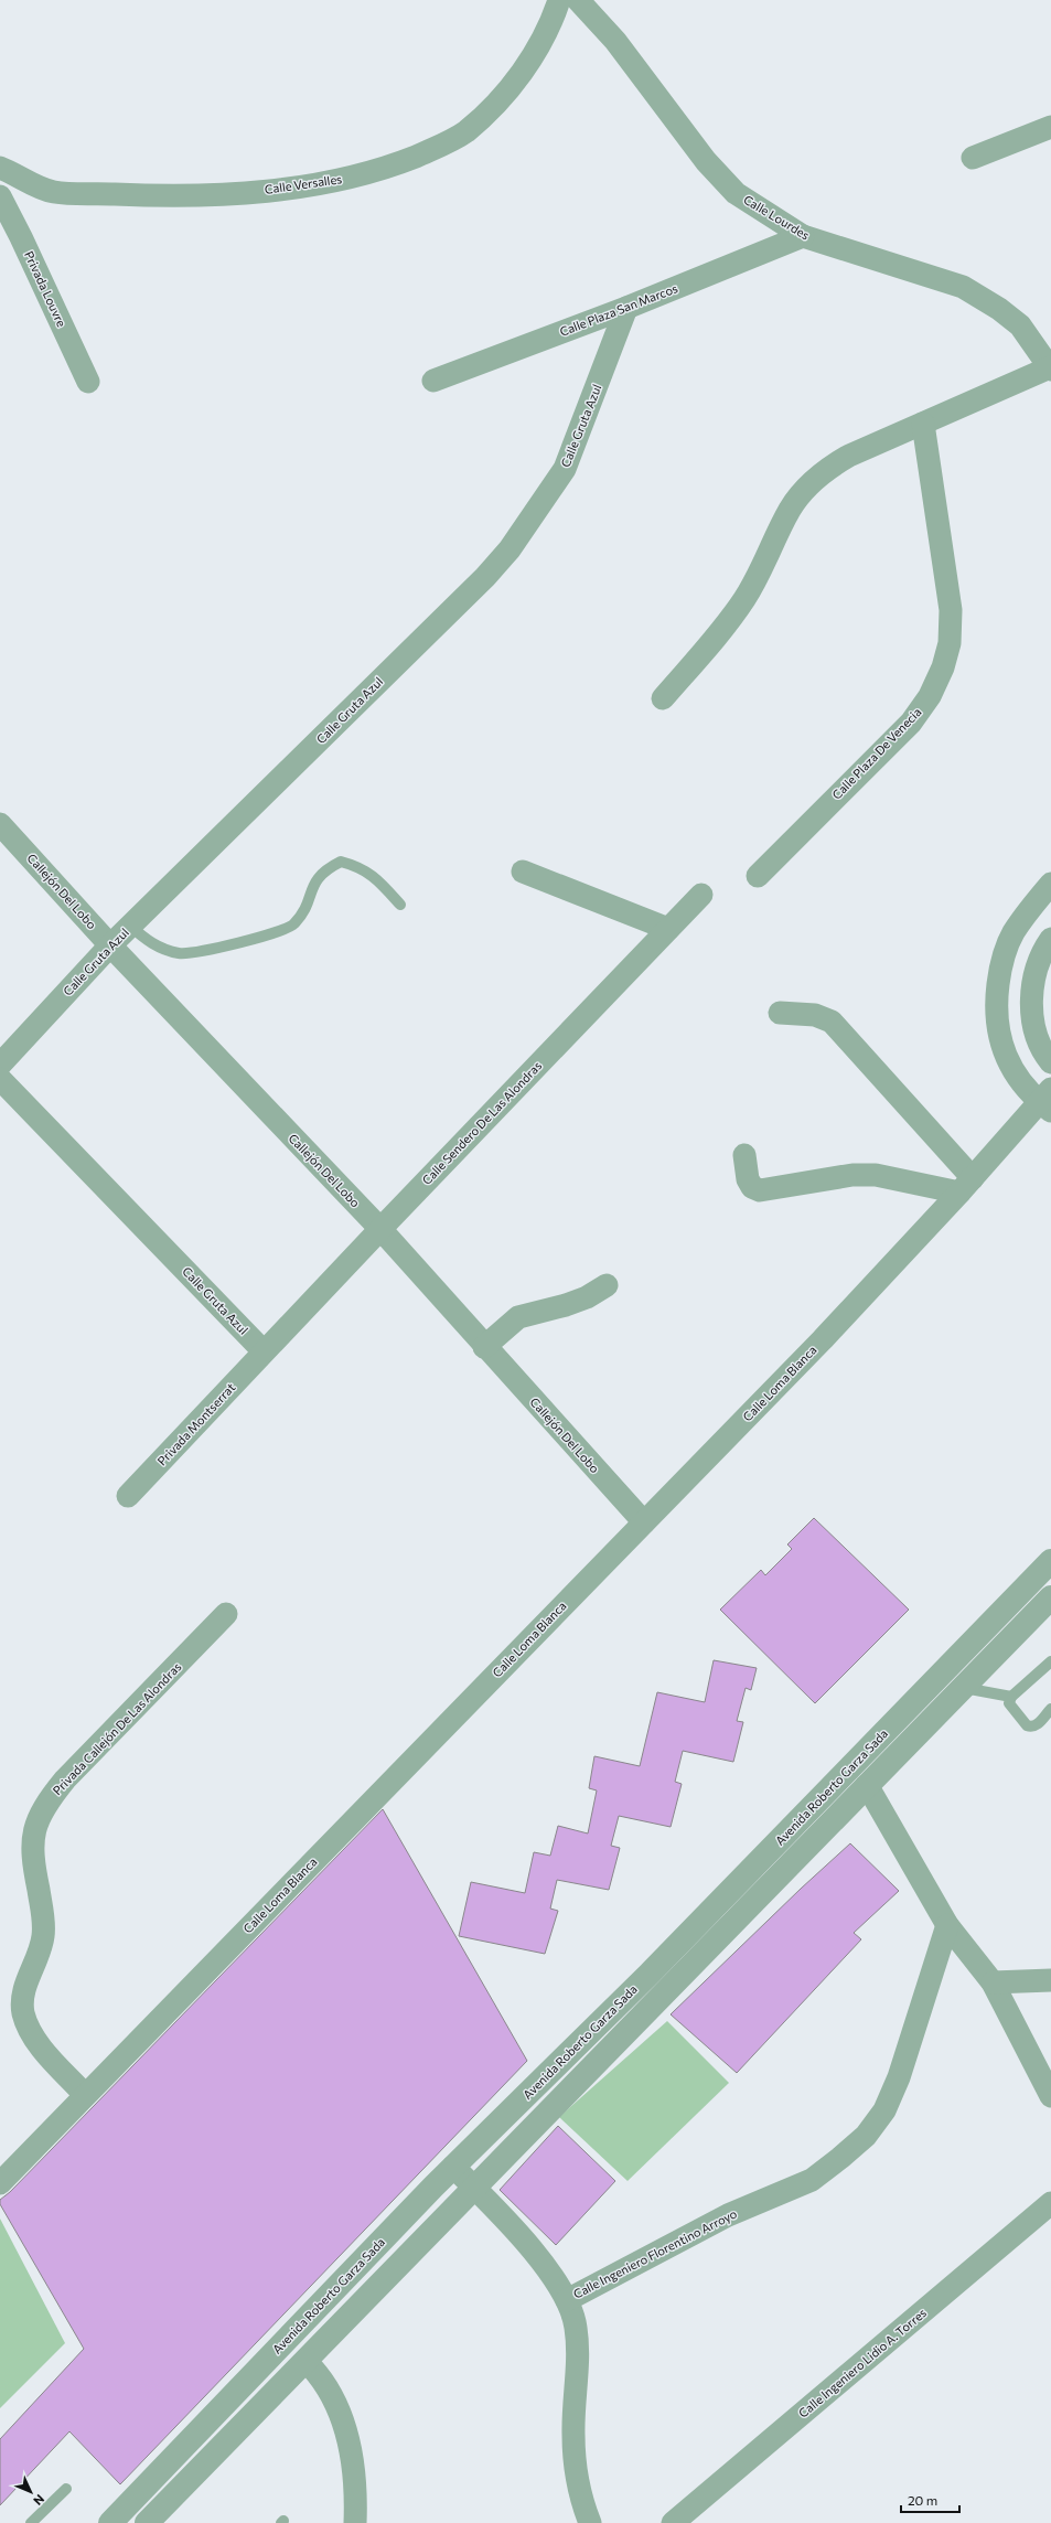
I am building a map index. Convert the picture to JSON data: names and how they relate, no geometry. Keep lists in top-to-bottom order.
{
  "streets": {
    "street": [
      "Calle Versalles",
      "Calle Lourdes",
      "Privada Louvre",
      "Calle Plaza San Marcos",
      "Calle Gruta Azul",
      "Calle Plaza De Venecia",
      "Callejón Del Lobo",
      "Calle Sendero De Las Alondras",
      "Calle Loma Blanca",
      "Privada Montserrat",
      "Privada Callejón De Las Alondras",
      "Avenida Roberto Garza Sada",
      "Calle Ingeniero Florentino Arroyo",
      "Calle Ingeniero Lidio A. Torres"
    ]
  },
  "crossings": [
    ["Calle Lourdes", "Calle Plaza San Marcos"],
    ["Calle Plaza San Marcos", "Calle Gruta Azul"],
    ["Calle Gruta Azul", "Callejón Del Lobo"],
    ["Calle Gruta Azul", "Calle Sendero De Las Alondras"],
    ["Calle Gruta Azul", "Privada Montserrat"],
    ["Callejón Del Lobo", "Calle Sendero De Las Alondras"],
    ["Callejón Del Lobo", "Calle Loma Blanca"],
    ["Calle Sendero De Las Alondras", "Privada Montserrat"],
    ["Calle Loma Blanca", "Privada Callejón De Las Alondras"]
  ],
  "scale_bar": "20 m",
  "north": "bottom right"
}
